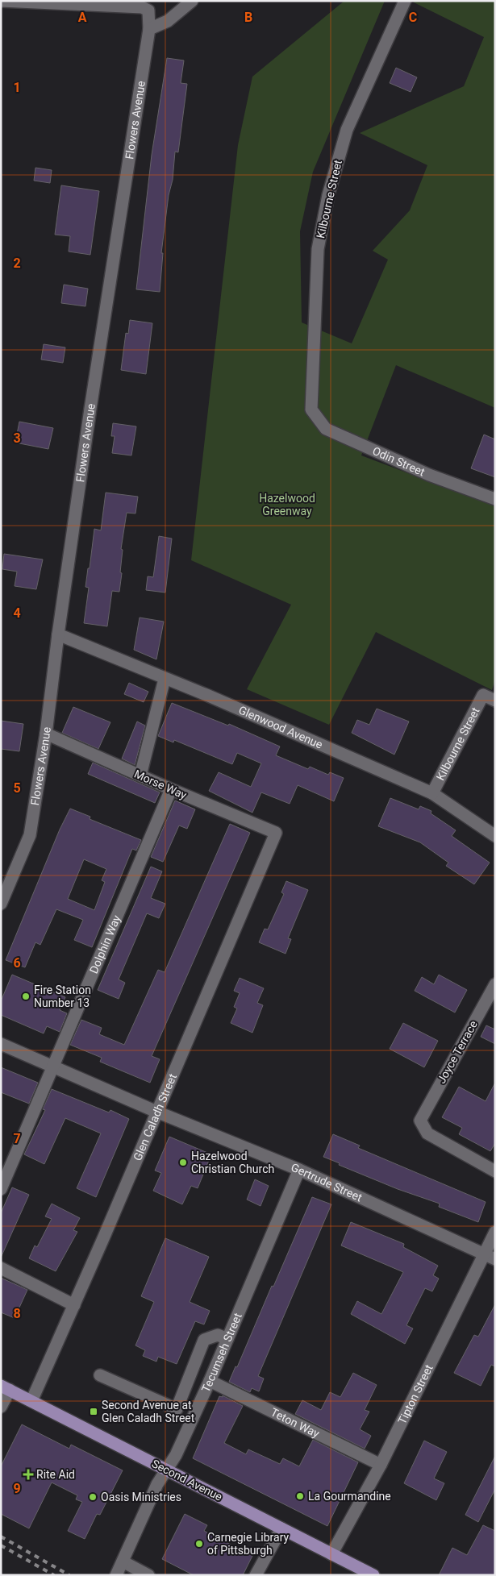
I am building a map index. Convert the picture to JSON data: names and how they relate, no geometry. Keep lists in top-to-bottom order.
{
  "streets": {
    "main road": ["Second Avenue"],
    "street": [
      "Flowers Avenue",
      "Kilbourne Street",
      "Odin Street",
      "Glenwood Avenue",
      "Morse Way",
      "Dolphin Way",
      "Joyce Terrace",
      "Glen Caladh Street",
      "Gertrude Street",
      "Tecumseh Street",
      "Tipton Street",
      "Teton Way"
    ]
  },
  "crossings": [
    ["Flowers Avenue", "Glenwood Avenue"],
    ["Flowers Avenue", "Morse Way"],
    ["Kilbourne Street", "Odin Street"],
    ["Kilbourne Street", "Glenwood Avenue"],
    ["Morse Way", "Dolphin Way"],
    ["Morse Way", "Glen Caladh Street"],
    ["Dolphin Way", "Gertrude Street"],
    ["Glen Caladh Street", "Gertrude Street"],
    ["Glen Caladh Street", "Second Avenue"],
    ["Gertrude Street", "Tecumseh Street"],
    ["Gertrude Street", "Tipton Street"],
    ["Tecumseh Street", "Teton Way"],
    ["Tecumseh Street", "Second Avenue"],
    ["Tipton Street", "Teton Way"],
    ["Tipton Street", "Second Avenue"]
  ],
  "parks": ["Hazelwood Greenway"],
  "places": {
    "other": [
      "Fire Station Number 13",
      "Hazelwood Christian Church",
      "La Gourmandine",
      "Oasis Ministries",
      "Carnegie Library of Pittsburgh"
    ],
    "transit": ["Second Avenue at Glen Caladh Street"],
    "health": ["Rite Aid"]
  },
  "grid": {
    "columns": ["A", "B", "C"],
    "rows": [
      "1",
      "2",
      "3",
      "4",
      "5",
      "6",
      "7",
      "8",
      "9"
    ]
  }
}
